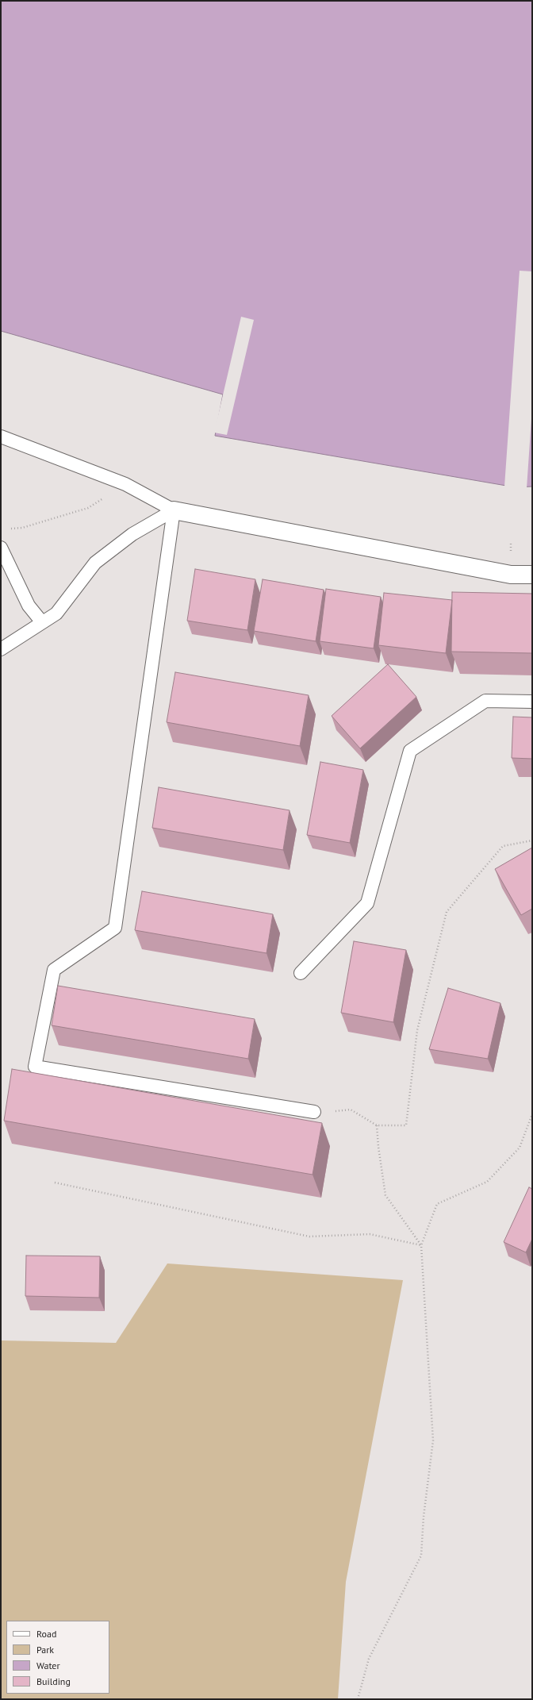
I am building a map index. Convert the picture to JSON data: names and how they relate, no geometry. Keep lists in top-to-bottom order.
{
  "legend": [
    "Road",
    "Park",
    "Water",
    "Building"
  ]
}
